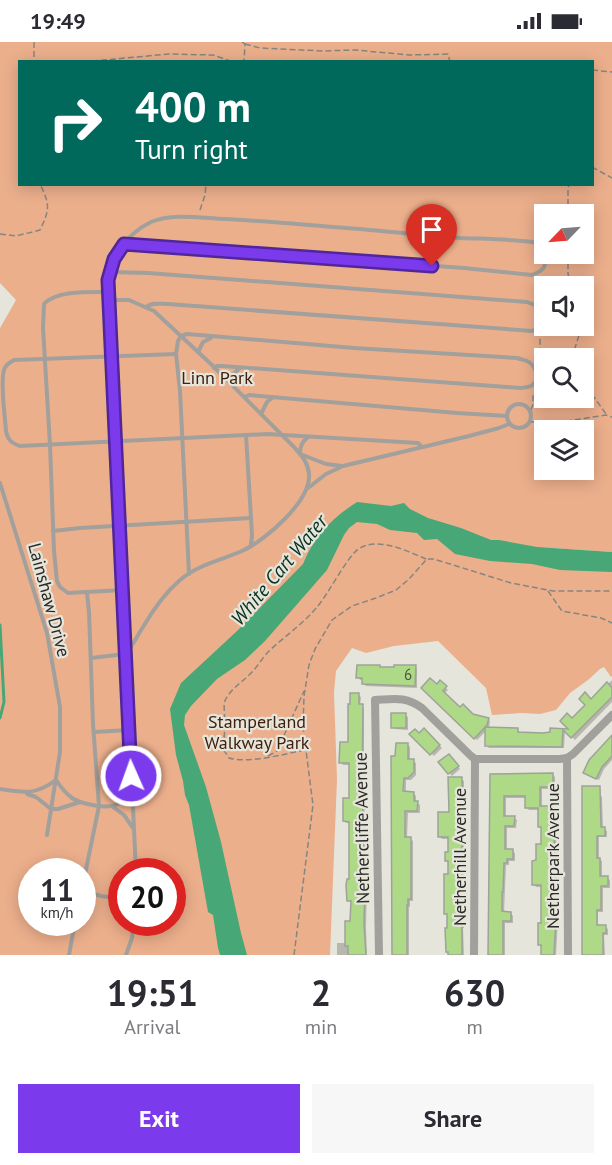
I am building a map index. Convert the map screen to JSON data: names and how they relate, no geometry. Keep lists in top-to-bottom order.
{
  "streets": {
    "street": ["Nethercliffe Avenue", "Netherpark Avenue", "Netherhill Avenue"],
    "lane": ["Lainshaw Drive"]
  },
  "crossings": [
    ["Nethercliffe Avenue", "Netherhill Avenue"]
  ],
  "water": ["White Cart Water"],
  "parks": ["Linn Park", "Stamperland Walkway Park"],
  "house_numbers": ["6"],
  "north": "bottom left",
  "page": {
    "status": "19:49",
    "turn": ["400 m", "Turn right"],
    "speed": "11 km/h",
    "limit": "20",
    "eta": [
      "19:51",
      "Arrival",
      "2",
      "min",
      "630",
      "m"
    ],
    "buttons": ["Exit", "Share"]
  }
}
